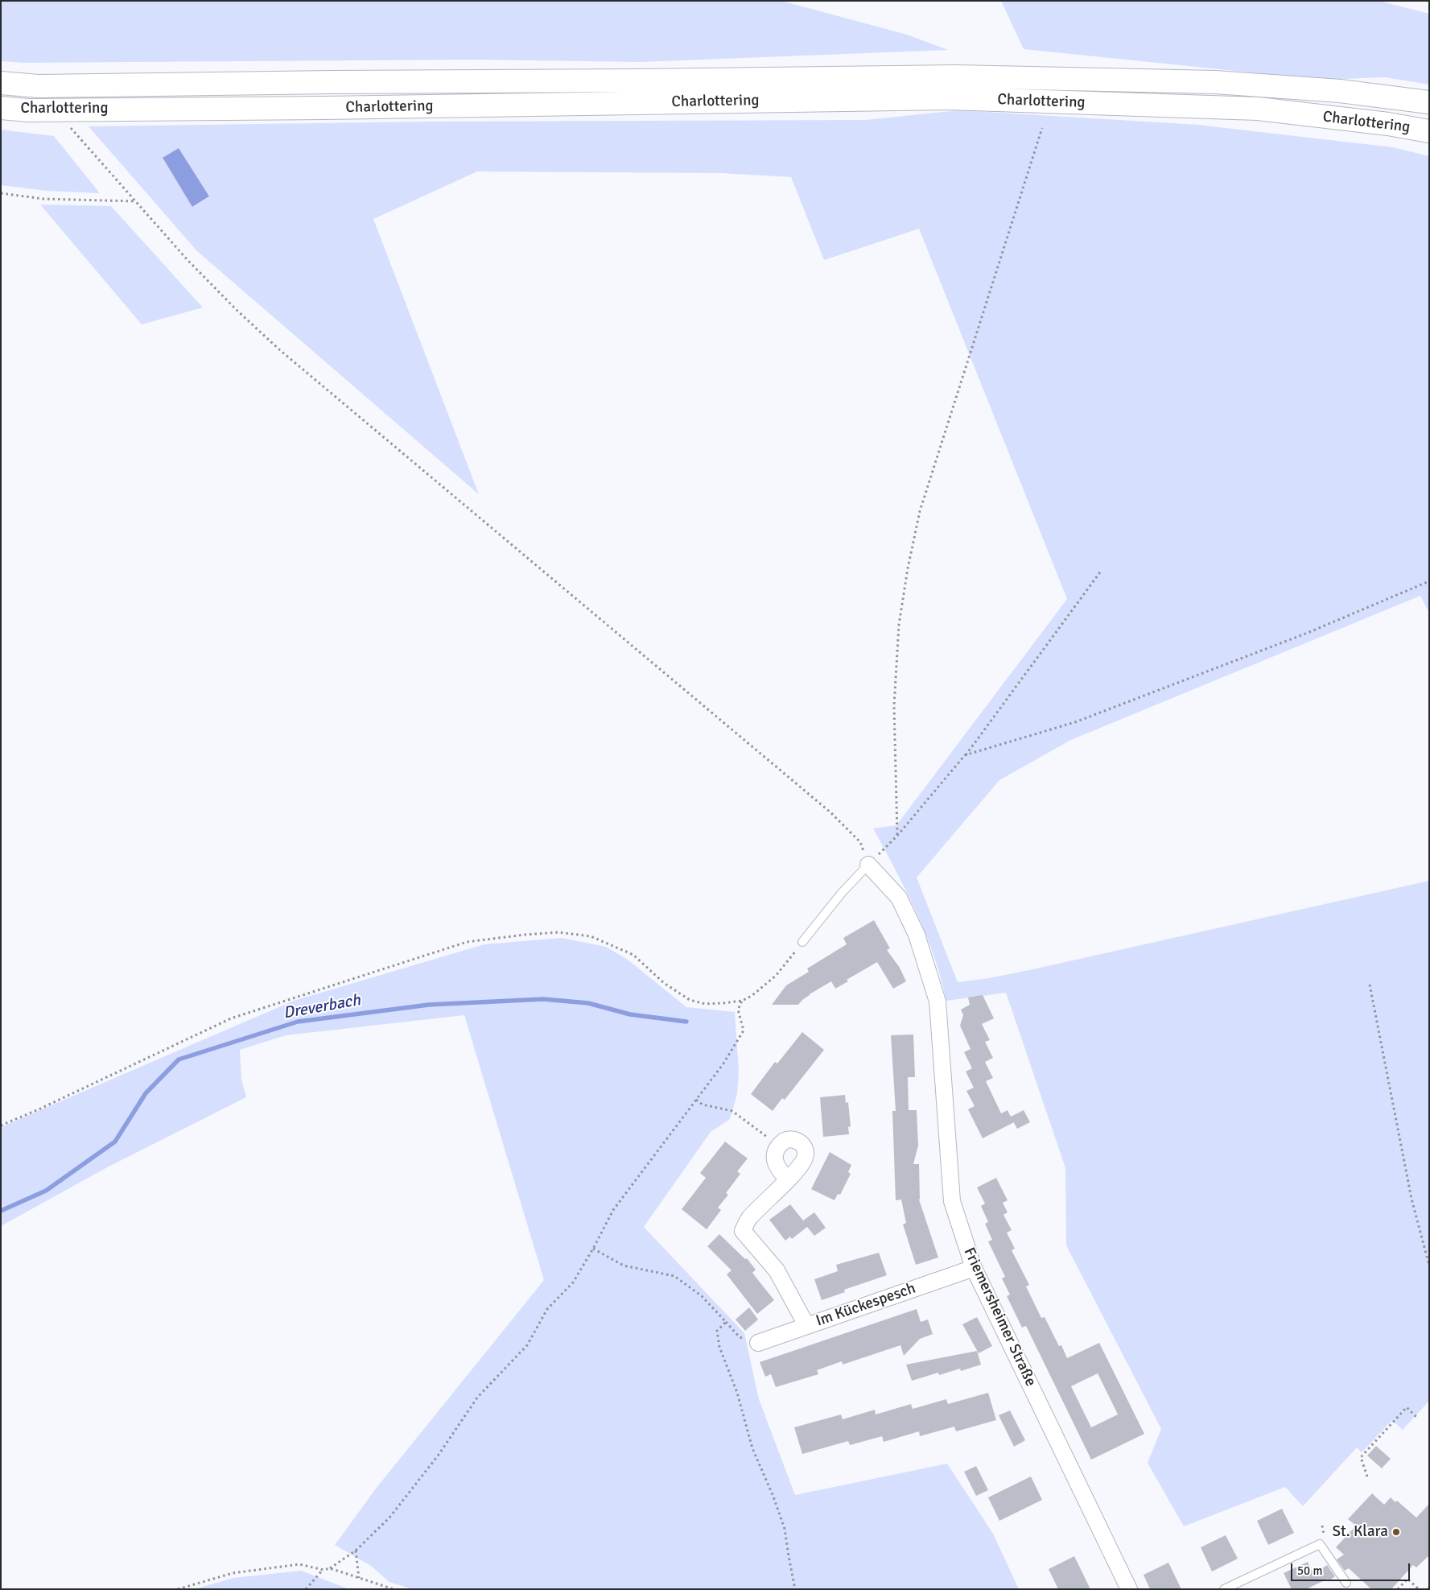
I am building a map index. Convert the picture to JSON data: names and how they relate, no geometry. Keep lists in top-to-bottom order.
{
  "streets": {
    "highway": ["Charlottering"],
    "street": ["Im Kückespesch", "Friemersheimer Straße"]
  },
  "crossings": [
    ["Im Kückespesch", "Friemersheimer Straße"]
  ],
  "water": ["Dreverbach"],
  "places": ["St. Klara"],
  "scale_bar": "50 m"
}
